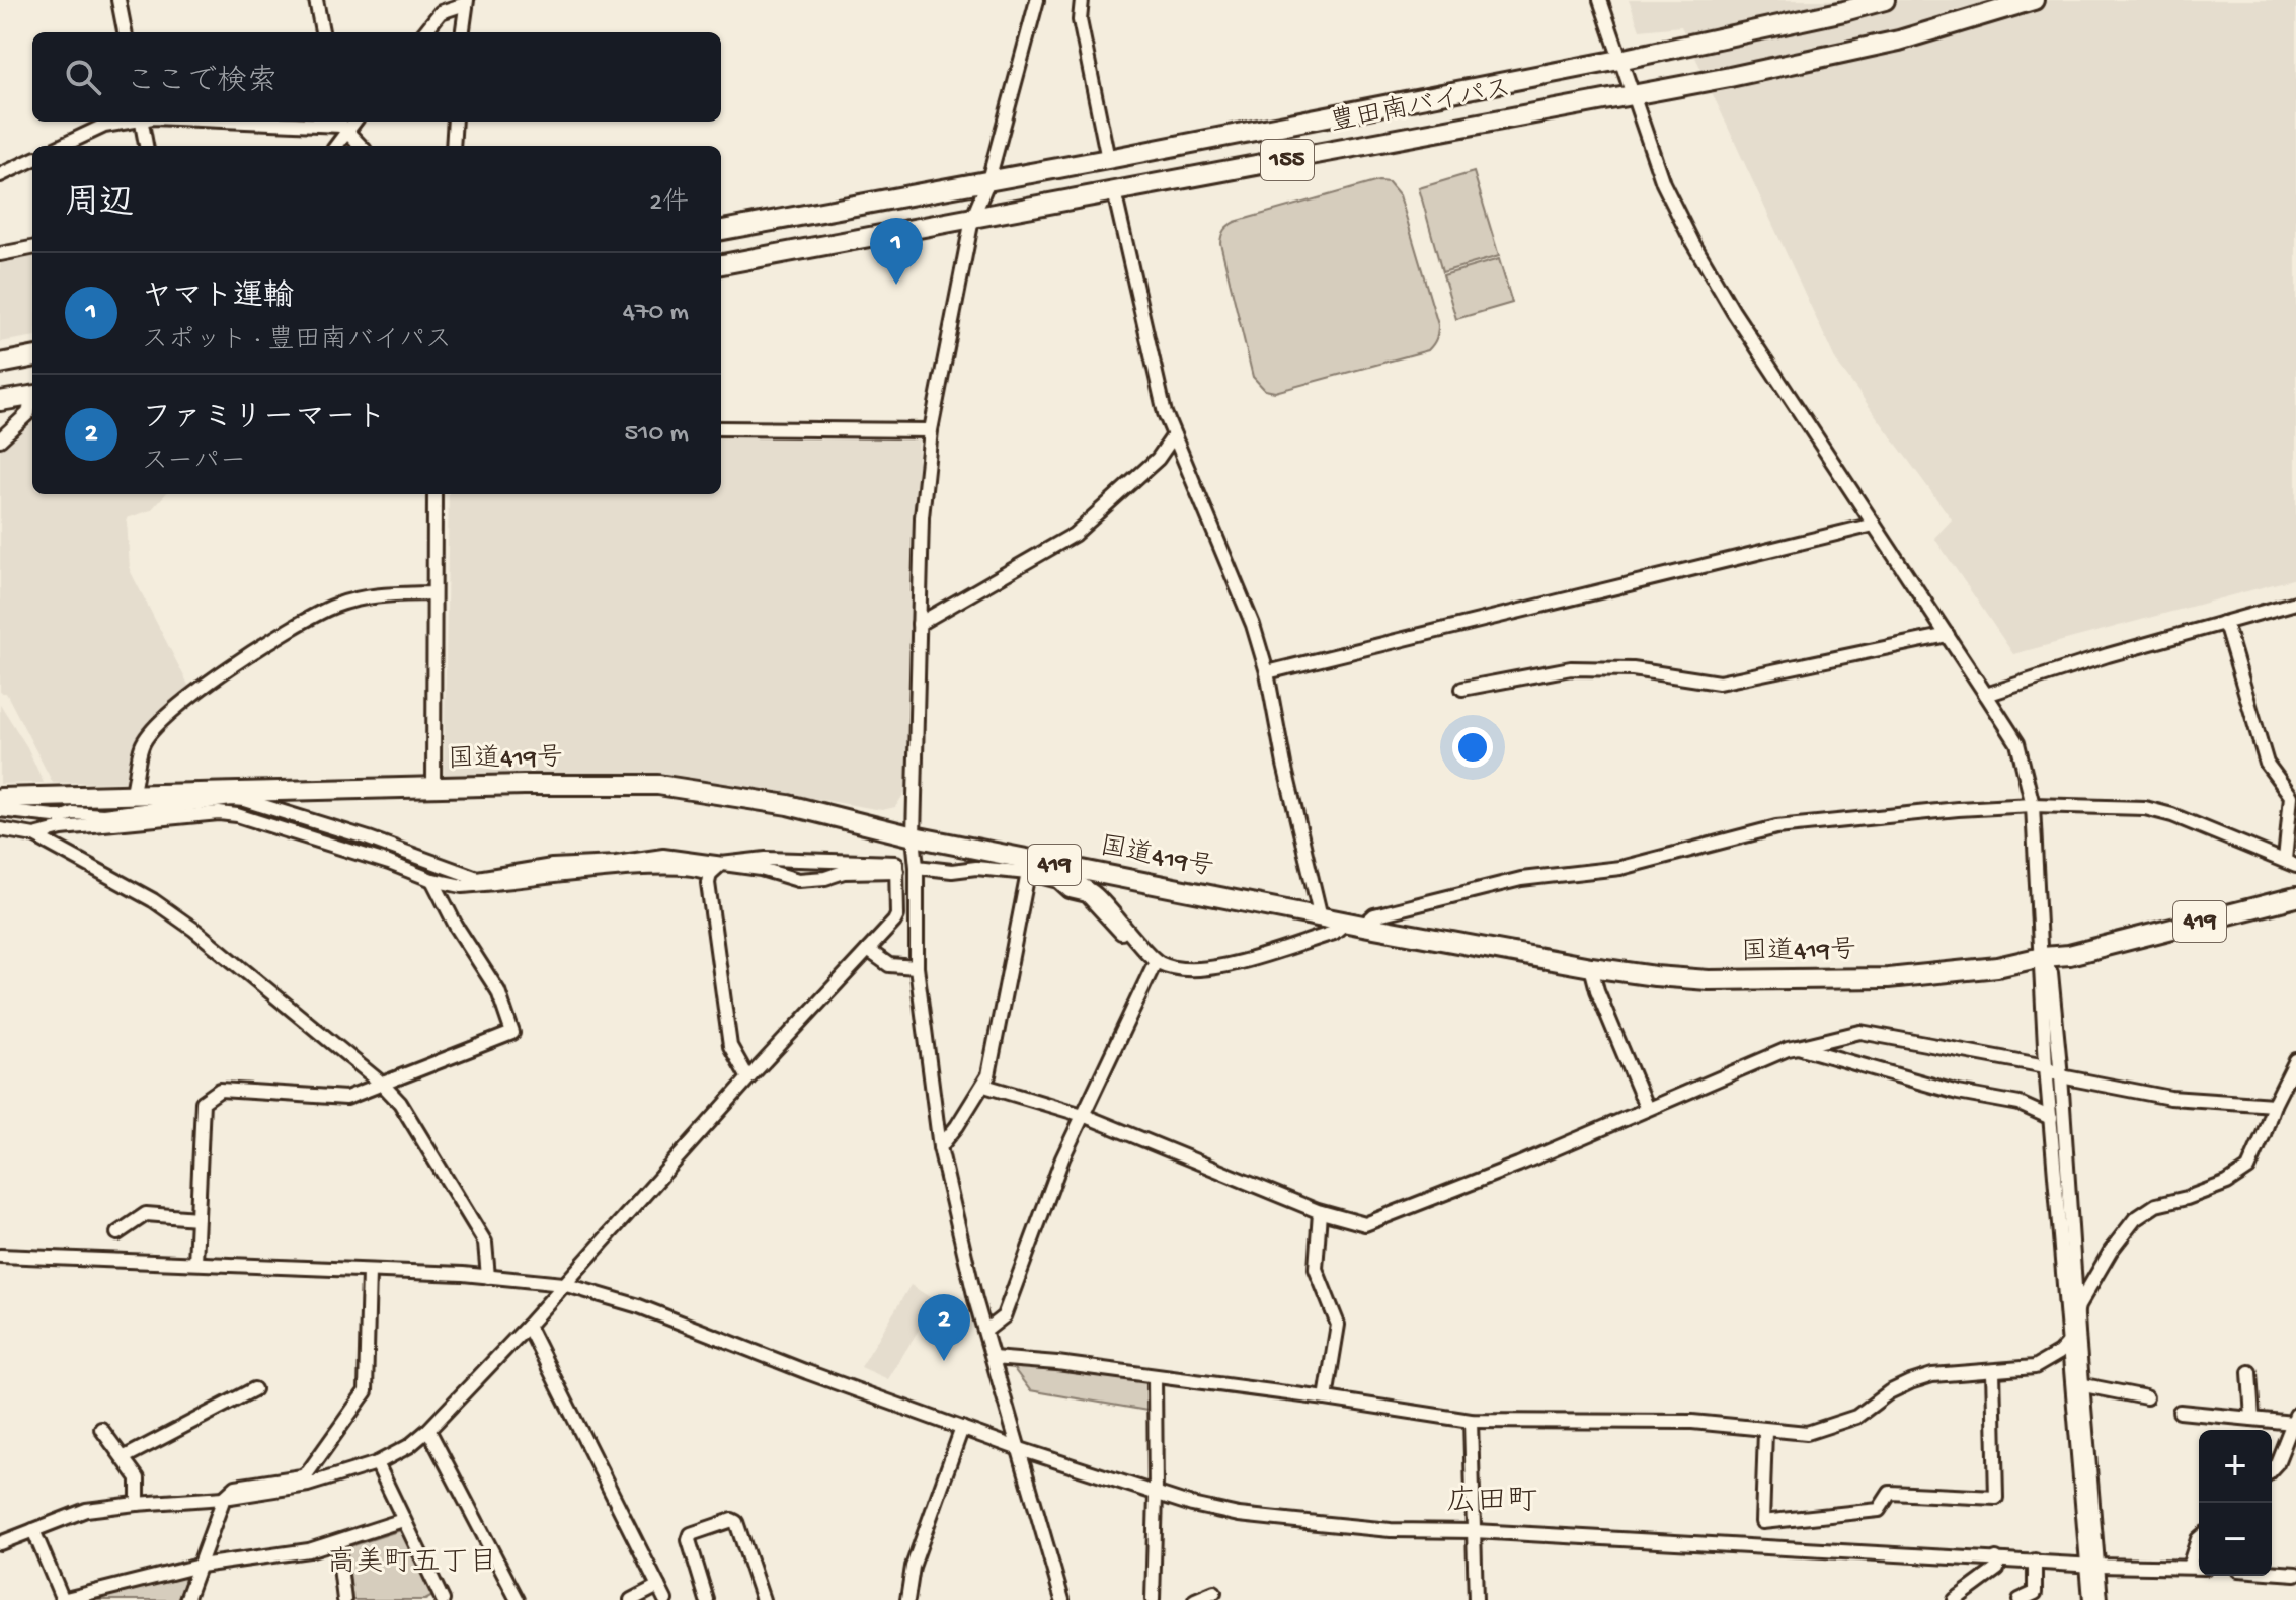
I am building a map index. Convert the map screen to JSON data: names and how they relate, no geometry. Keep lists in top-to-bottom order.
{
  "streets": {
    "highway": [
      "豊田南バイパス",
      "155",
      "国道419号",
      "419"
    ]
  },
  "districts": ["広田町", "高美町五丁目"],
  "page": {
    "search": "ここで検索",
    "heading": ["周辺", "2件"],
    "pins": ["1", "2"],
    "list": [
      {
        "mark": "1",
        "name": "ヤマト運輸",
        "note": "スポット · 豊田南バイパス",
        "value": "470 m"
      },
      {
        "mark": "2",
        "name": "ファミリーマート",
        "note": "スーパー",
        "value": "510 m"
      }
    ],
    "map_buttons": ["+", "−"]
  }
}
